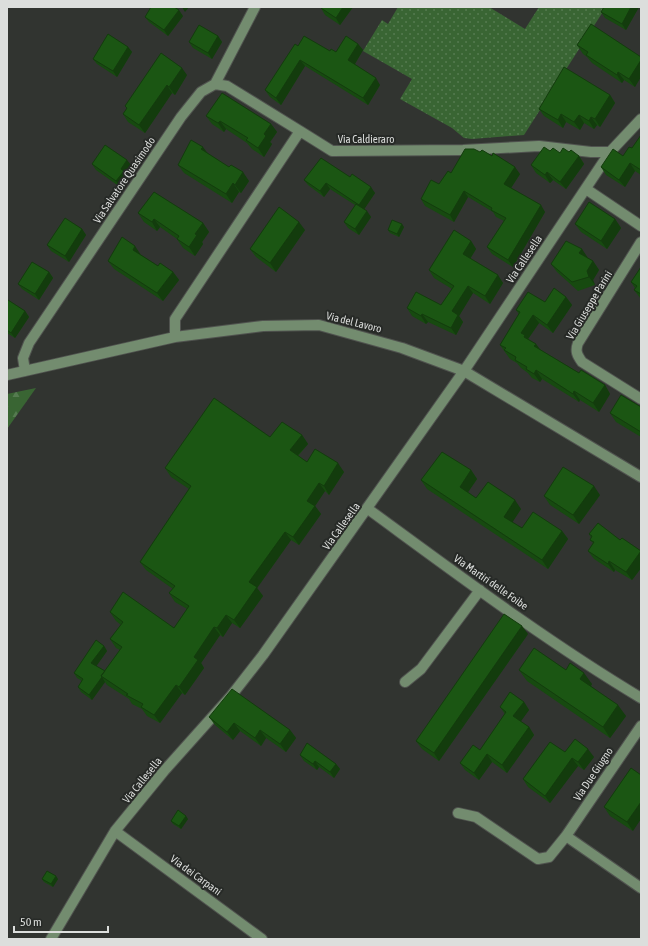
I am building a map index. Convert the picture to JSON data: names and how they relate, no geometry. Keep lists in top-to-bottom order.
{
  "streets": {
    "street": [
      "Via Caldieraro",
      "Via Salvatore Quasimodo",
      "Via Callesella",
      "Via Giuseppe Parini",
      "Via del Lavoro",
      "Via Martiri delle Foibe",
      "Via Due Giugno",
      "Via dei Carpani"
    ]
  },
  "crossings": [
    ["Via Caldieraro", "Via Salvatore Quasimodo"],
    ["Via Caldieraro", "Via Callesella"],
    ["Via Salvatore Quasimodo", "Via del Lavoro"],
    ["Via Callesella", "Via del Lavoro"],
    ["Via Callesella", "Via Martiri delle Foibe"],
    ["Via Callesella", "Via dei Carpani"]
  ],
  "scale_bar": "50 m"
}
